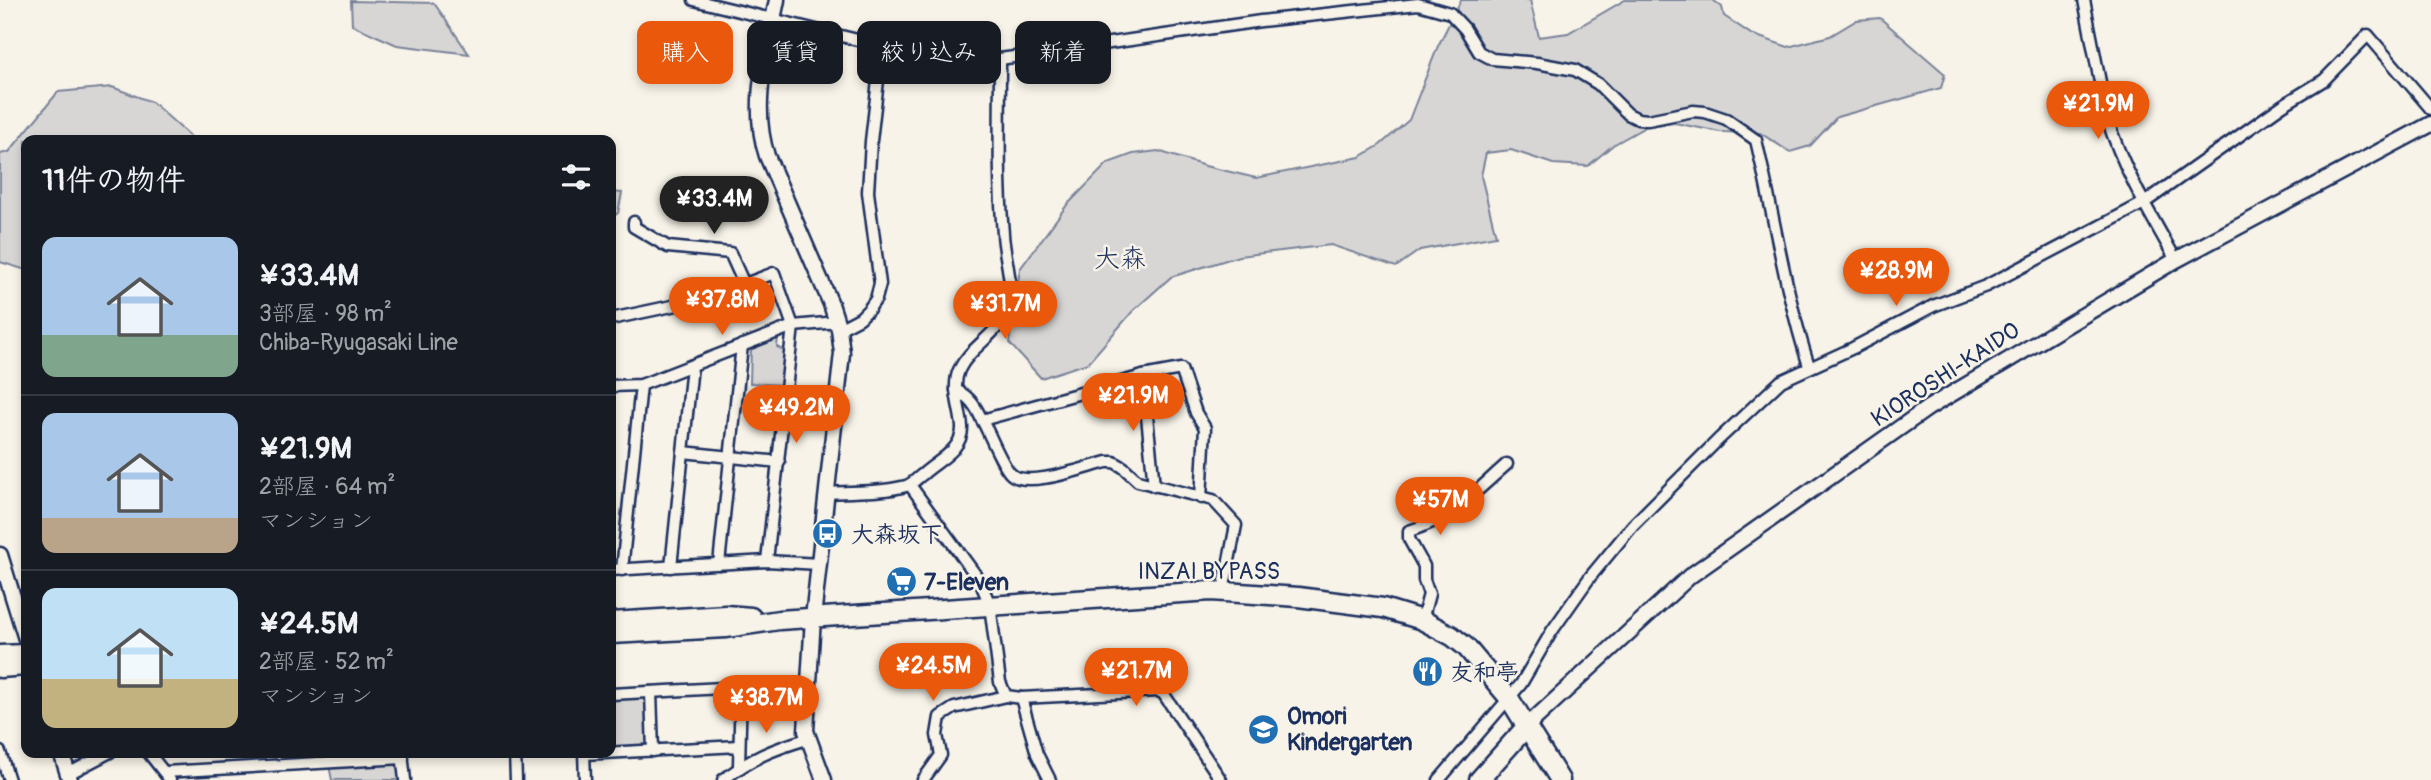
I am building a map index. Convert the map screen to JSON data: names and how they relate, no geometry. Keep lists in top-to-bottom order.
{
  "streets": {
    "highway": ["INZAI BYPASS"],
    "main road": ["KIOROSHI-KAIDO"]
  },
  "crossings": [
    ["KIOROSHI-KAIDO", "INZAI BYPASS"]
  ],
  "districts": ["大森"],
  "places": {
    "bus stop": ["大森坂下"],
    "supermarket": ["7-Eleven"],
    "restaurant": ["友和亭"],
    "school or university": ["Omori Kindergarten"]
  },
  "page": {
    "chip": [
      "購入",
      "賃貸",
      "絞り込み",
      "新着"
    ],
    "price": [
      "¥21.9M",
      "¥33.4M",
      "¥28.9M",
      "¥37.8M",
      "¥31.7M",
      "¥21.9M",
      "¥49.2M",
      "¥57M",
      "¥24.5M",
      "¥21.7M",
      "¥38.7M"
    ],
    "heading": "11件の物件",
    "list": [
      {
        "name": "¥33.4M",
        "note": "3部屋 · 98 m² · Chiba-Ryugasaki Line"
      },
      {
        "name": "¥21.9M",
        "note": "2部屋 · 64 m² · マンション"
      },
      {
        "name": "¥24.5M",
        "note": "2部屋 · 52 m² · マンション"
      }
    ]
  }
}
